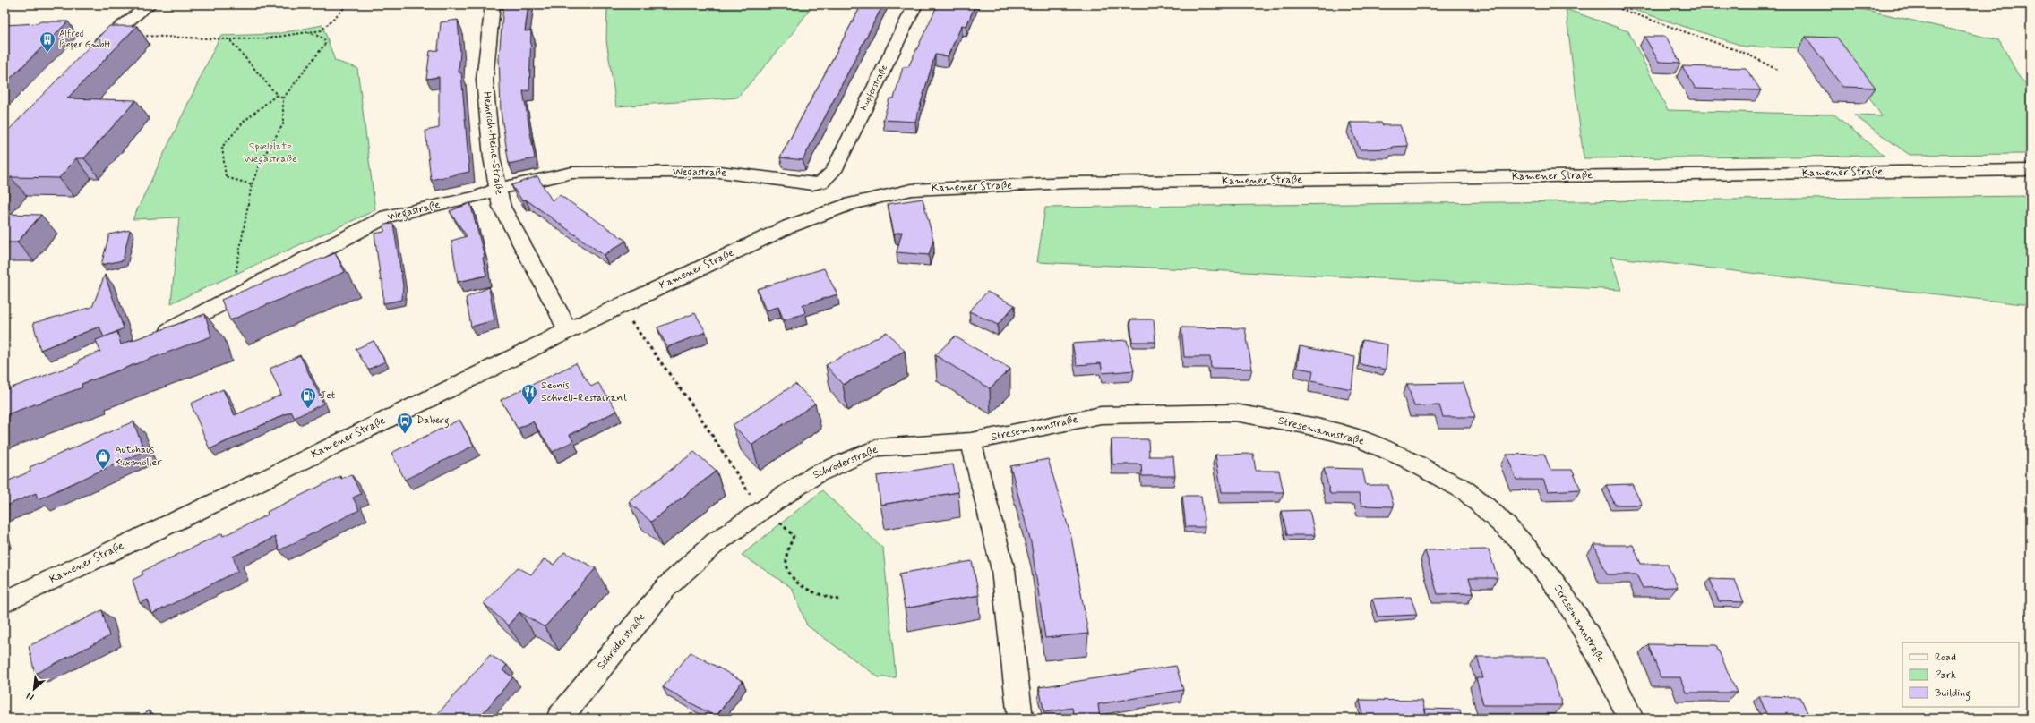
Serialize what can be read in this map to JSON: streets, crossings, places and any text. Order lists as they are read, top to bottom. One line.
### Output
{"streets":{"street":["Kupferstraße","Heinrich-Heine-Straße","Wegastraße","Kamener Straße","Stresemannstraße","Schröderstraße"]},"crossings":[["Kupferstraße","Wegastraße"],["Heinrich-Heine-Straße","Wegastraße"],["Heinrich-Heine-Straße","Kamener Straße"],["Stresemannstraße","Schröderstraße"]],"parks":["Spielplatz Wegastraße"],"places":{"building":["Alfred Pieper GmbH"],"restaurant":["Seonis Schnell-Restaurant"],"fuel station":["Jet"],"bus stop":["Daberg"],"shop":["Autohaus Kixmöller"]},"legend":["Road","Park","Building"],"north":"bottom left"}
